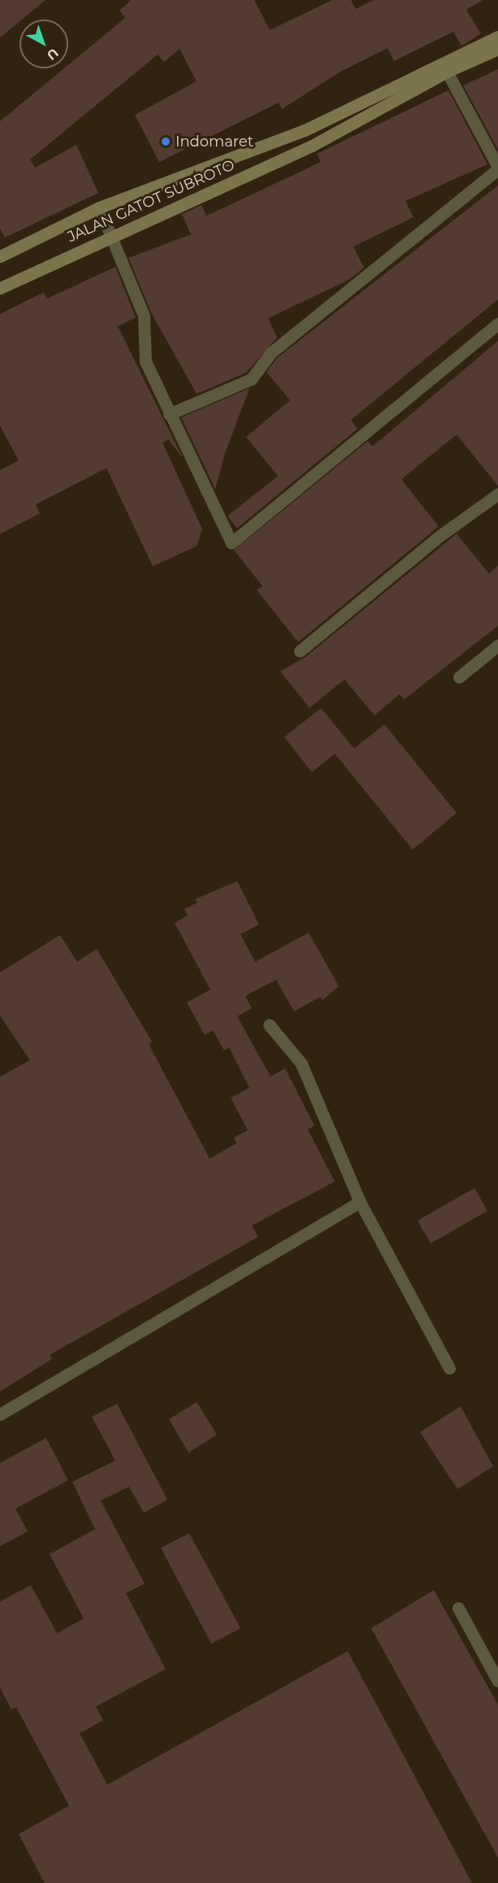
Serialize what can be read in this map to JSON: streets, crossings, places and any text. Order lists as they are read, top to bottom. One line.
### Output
{"streets":{"main road":["JALAN GATOT SUBROTO"]},"places":["Indomaret"],"north":"bottom right"}
